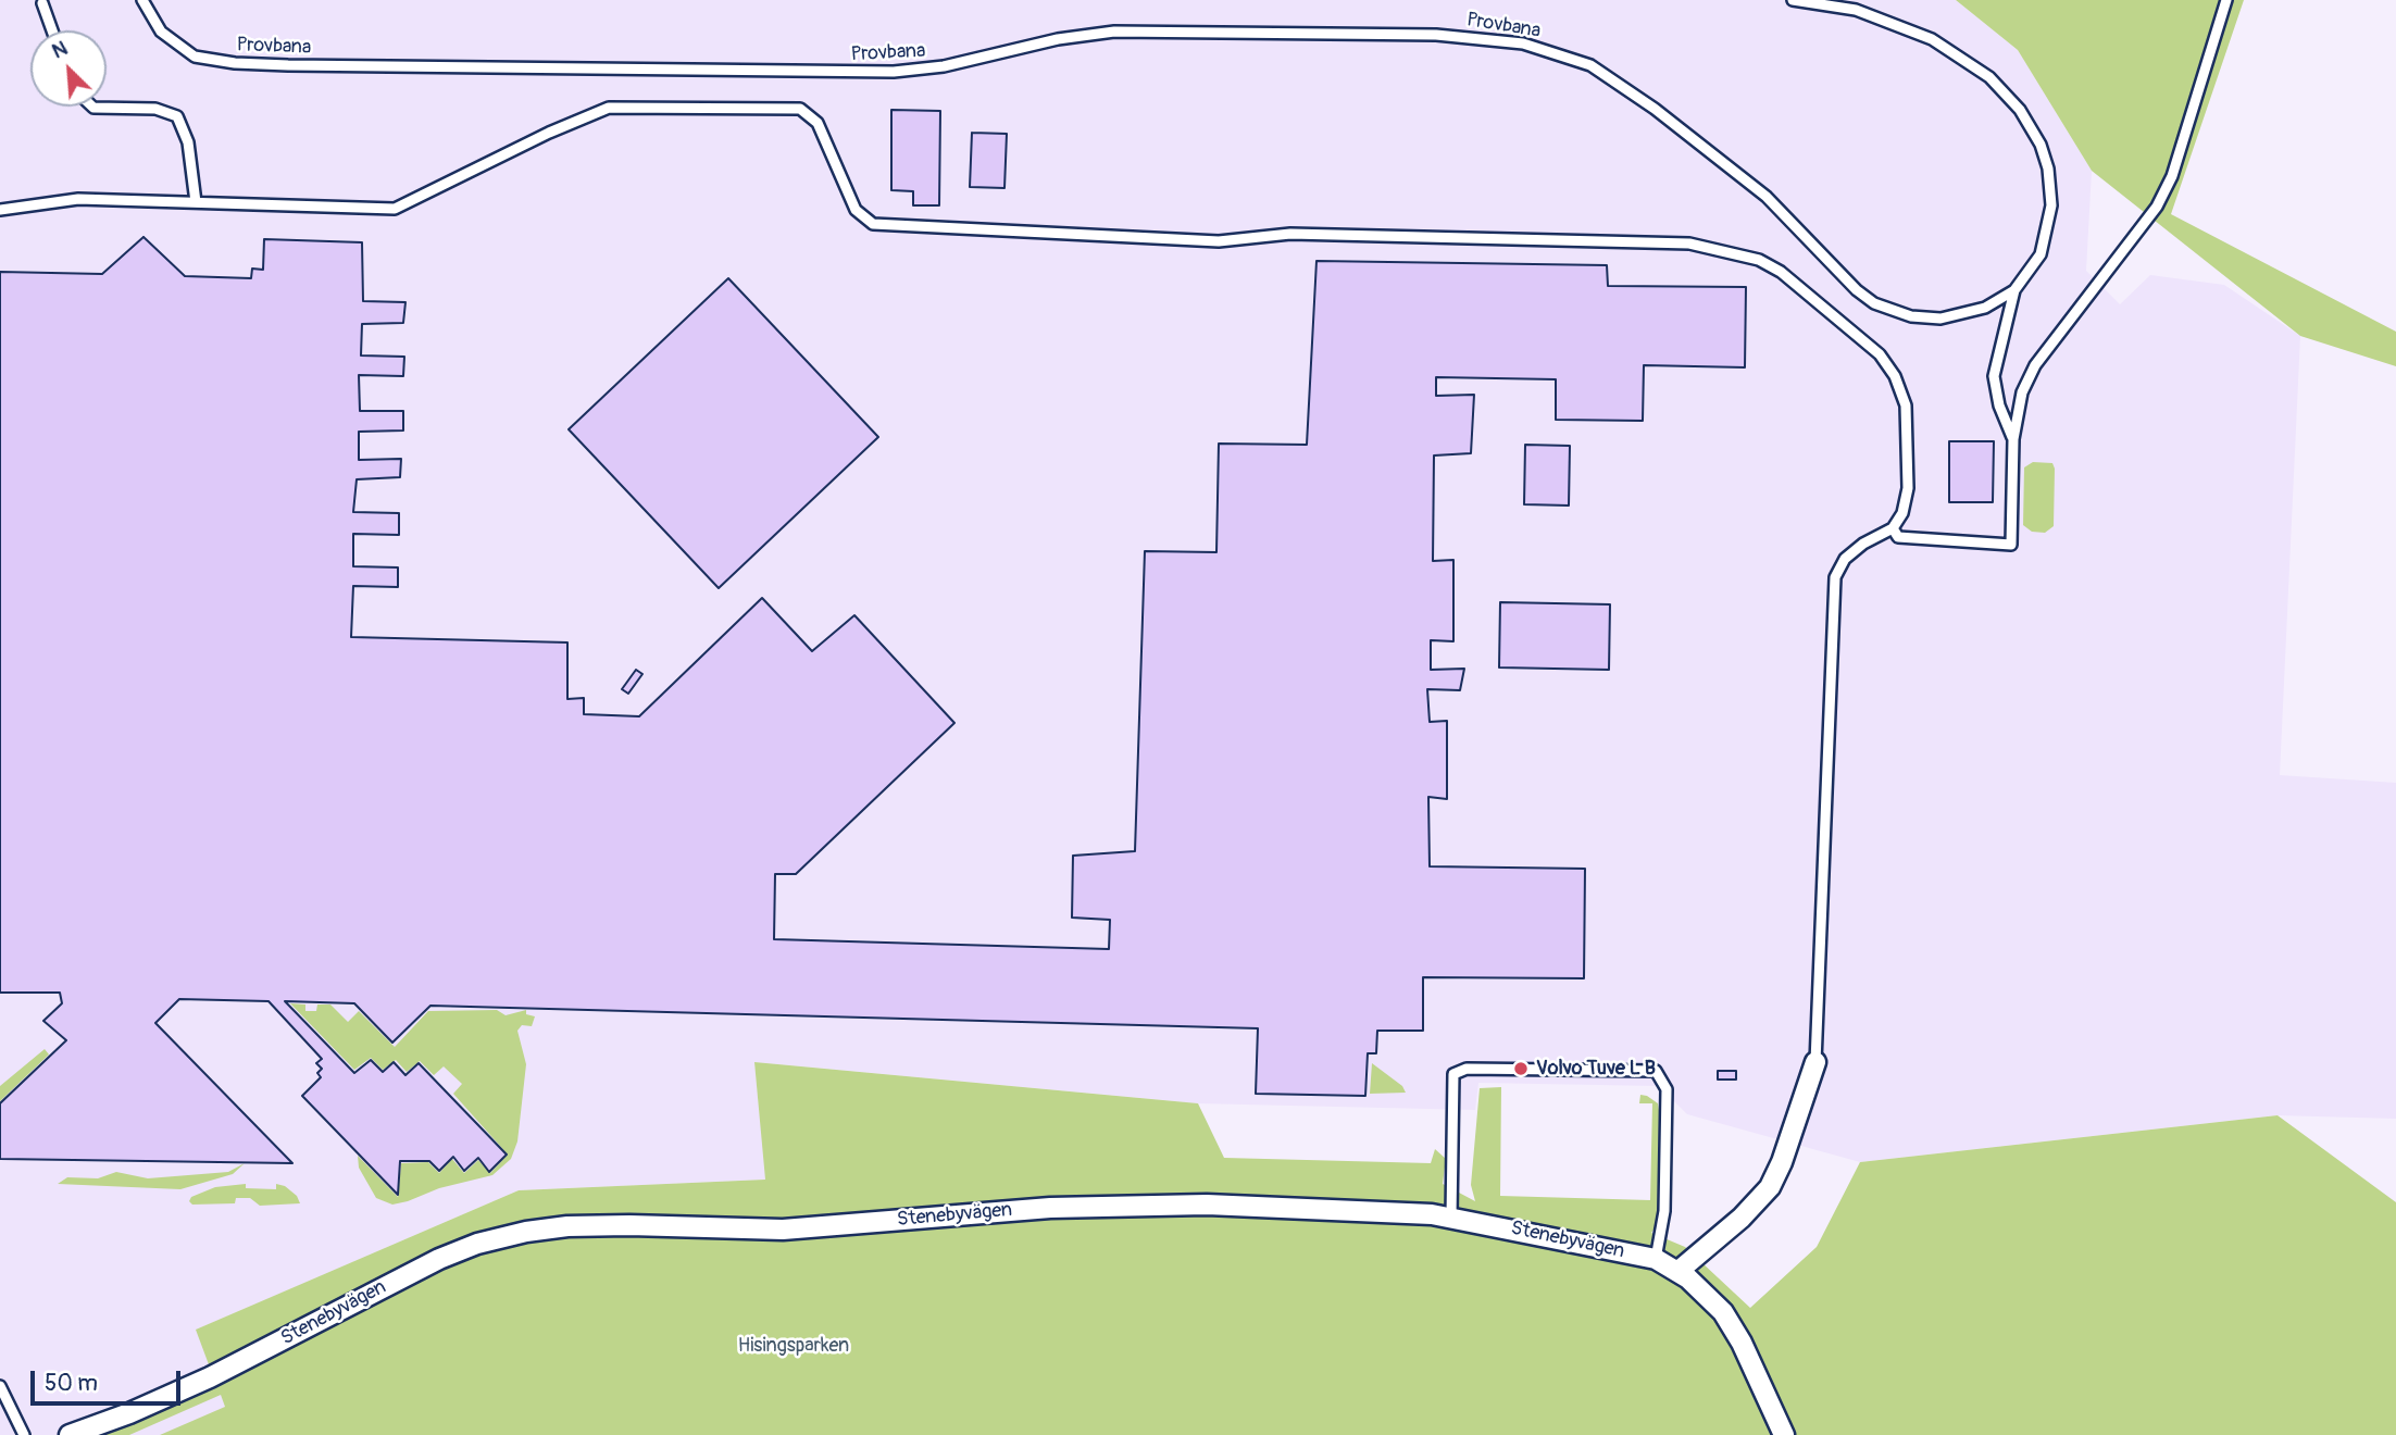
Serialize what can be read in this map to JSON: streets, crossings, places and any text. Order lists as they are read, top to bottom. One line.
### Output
{"streets":{"street":["Stenebyvägen"],"lane":["Provbana"]},"parks":["Hisingsparken"],"places":["Volvo Tuve L B"],"scale_bar":"50 m","north":"top left"}
